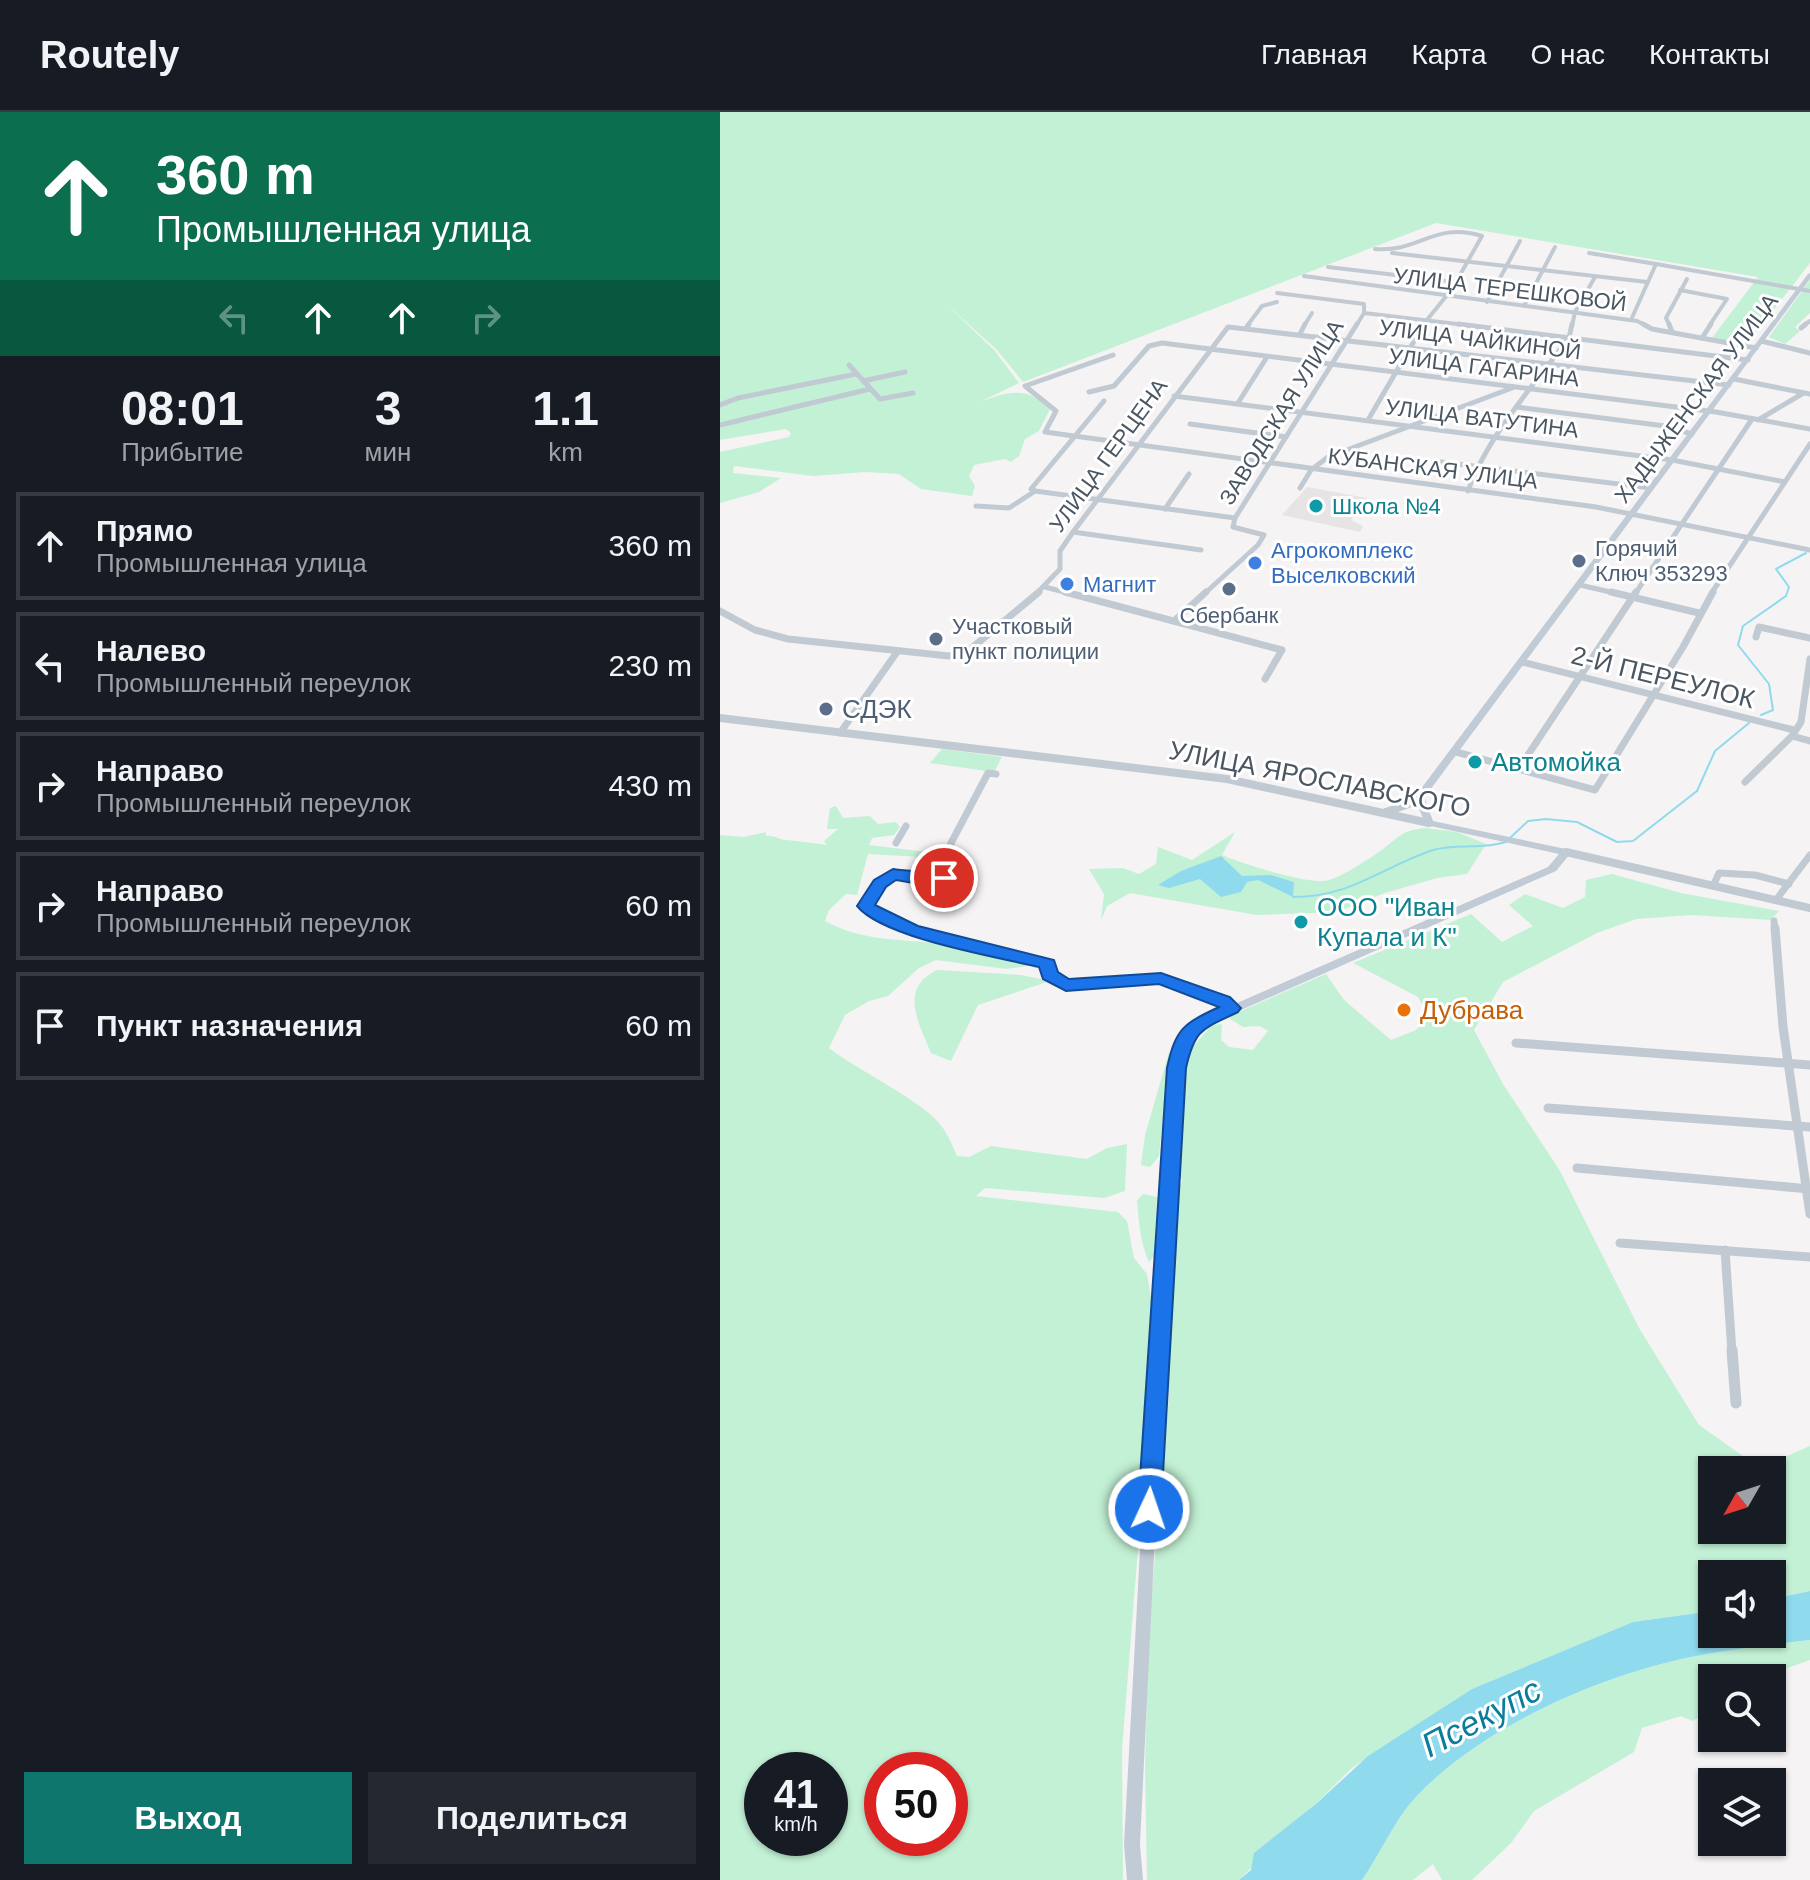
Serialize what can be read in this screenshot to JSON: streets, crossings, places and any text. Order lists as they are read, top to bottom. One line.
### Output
{"streets":{"main road":["ХАДЫЖЕНСКАЯ УЛИЦА","УЛИЦА ЯРОСЛАВСКОГО"],"street":["УЛИЦА ТЕРЕШКОВОЙ","УЛИЦА ЧАЙКИНОЙ","УЛИЦА ГАГАРИНА","ЗАВОДСКАЯ УЛИЦА","УЛИЦА ВАТУТИНА","УЛИЦА ГЕРЦЕНА","КУБАНСКАЯ УЛИЦА","2-Й ПЕРЕУЛОК"]},"crossings":[["УЛИЦА ТЕРЕШКОВОЙ","ХАДЫЖЕНСКАЯ УЛИЦА"],["УЛИЦА ЧАЙКИНОЙ","ХАДЫЖЕНСКАЯ УЛИЦА"],["УЛИЦА ЧАЙКИНОЙ","ЗАВОДСКАЯ УЛИЦА"],["УЛИЦА ЧАЙКИНОЙ","УЛИЦА ГЕРЦЕНА"],["УЛИЦА ГАГАРИНА","ХАДЫЖЕНСКАЯ УЛИЦА"],["УЛИЦА ГАГАРИНА","ЗАВОДСКАЯ УЛИЦА"],["УЛИЦА ГАГАРИНА","УЛИЦА ГЕРЦЕНА"],["ХАДЫЖЕНСКАЯ УЛИЦА","УЛИЦА ВАТУТИНА"],["ХАДЫЖЕНСКАЯ УЛИЦА","КУБАНСКАЯ УЛИЦА"],["ХАДЫЖЕНСКАЯ УЛИЦА","2-Й ПЕРЕУЛОК"],["ЗАВОДСКАЯ УЛИЦА","УЛИЦА ВАТУТИНА"],["ЗАВОДСКАЯ УЛИЦА","КУБАНСКАЯ УЛИЦА"],["УЛИЦА ВАТУТИНА","УЛИЦА ГЕРЦЕНА"],["УЛИЦА ГЕРЦЕНА","КУБАНСКАЯ УЛИЦА"]],"water":["Псекупс"],"places":["Школа №4","Горячий Ключ 353293","Агрокомплекс Выселковский","Магнит","Сбербанк","Участковый пункт полиции","СДЭК","Автомойка","ООО \"Иван Купала и К\"","Дубрава"],"north":"bottom left","page":{"header":"Routely","nav":["Главная","Карта","О нас","Контакты"],"turn":["360 m","Промышленная улица"],"eta":["08:01","Прибытие","3","мин","1.1","km"],"list":[{"name":"Прямо","note":"Промышленная улица","value":"360 m"},{"name":"Налево","note":"Промышленный переулок","value":"230 m"},{"name":"Направо","note":"Промышленный переулок","value":"430 m"},{"name":"Направо","note":"Промышленный переулок","value":"60 m"},{"name":"Пункт назначения","value":"60 m"}],"speed":"41 km/h","limit":"50","buttons":["Выход","Поделиться"]}}
